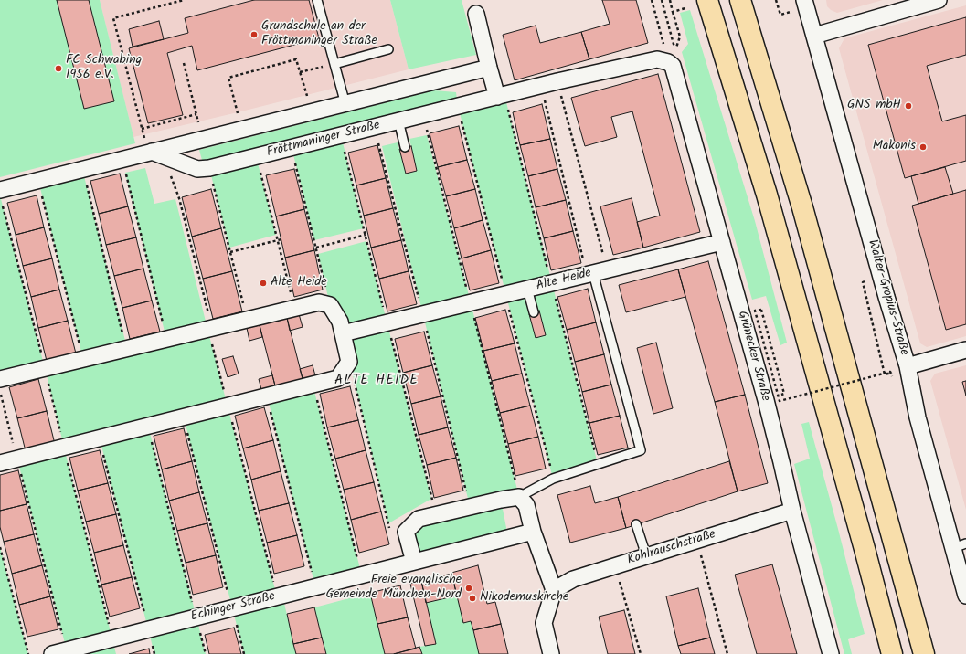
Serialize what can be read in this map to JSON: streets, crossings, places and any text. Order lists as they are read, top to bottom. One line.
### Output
{"streets":{"street":["Fröttmaninger Straße","Alte Heide","Walter-Gropius-Straße","Grünecker Straße","Kohlrauschstraße","Echinger Straße"]},"crossings":[["Fröttmaninger Straße","Grünecker Straße"],["Alte Heide","Grünecker Straße"],["Grünecker Straße","Kohlrauschstraße"]],"districts":["ALTE HEIDE"],"places":["Grundschule an der Fröttmaninger Straße","FC Schwabing 1956 e.V.","GNS mbH","Makonis","Alte Heide","Freie evanglische Gemeinde München-Nord","Nikodemuskirche"]}
